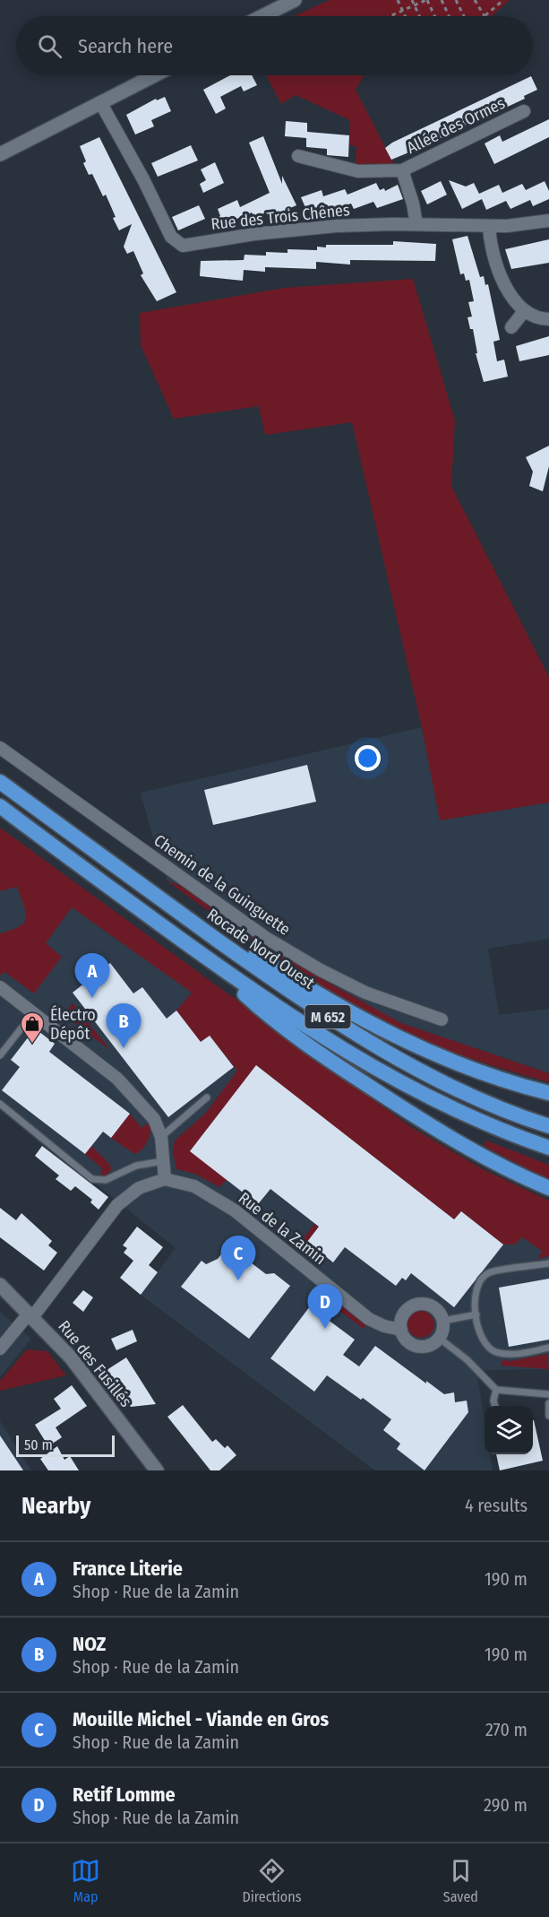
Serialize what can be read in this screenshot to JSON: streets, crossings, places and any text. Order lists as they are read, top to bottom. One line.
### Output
{"streets":{"highway":["Rocade Nord Ouest","M 652"],"street":["Allée des Ormes","Rue des Trois Chênes","Chemin de la Guinguette","Rue de la Zamin","Rue des Fusillés"]},"crossings":[["Allée des Ormes","Rue des Trois Chênes"]],"places":{"shop":["Électro Dépôt"]},"scale_bar":"50 m","page":{"search":"Search here","pins":["A","B","C","D"],"scale":"50 m","heading":["Nearby","4 results"],"list":[{"mark":"A","name":"France Literie","note":"Shop · Rue de la Zamin","value":"190 m"},{"mark":"B","name":"NOZ","note":"Shop · Rue de la Zamin","value":"190 m"},{"mark":"C","name":"Mouille Michel - Viande en Gros","note":"Shop · Rue de la Zamin","value":"270 m"},{"mark":"D","name":"Retif Lomme","note":"Shop · Rue de la Zamin","value":"290 m"}],"nav":["Map","Directions","Saved"]}}
